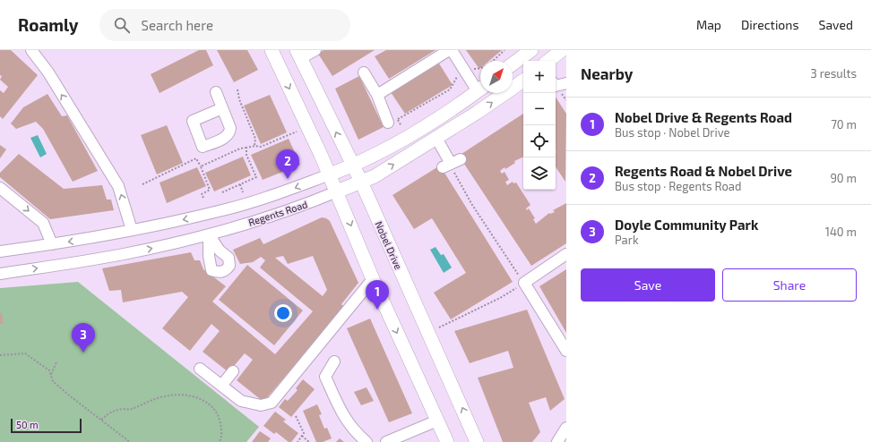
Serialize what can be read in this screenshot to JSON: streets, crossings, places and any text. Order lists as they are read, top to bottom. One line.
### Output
{"streets":{"main road":["Regents Road","Nobel Drive"]},"crossings":[["Regents Road","Nobel Drive"]],"scale_bar":"50 m","north":"top right","page":{"header":"Roamly","search":"Search here","nav":["Map","Directions","Saved"],"heading":["Nearby","3 results"],"map_buttons":["+","−"],"list":[{"mark":"1","name":"Nobel Drive & Regents Road","note":"Bus stop · Nobel Drive","value":"70 m"},{"mark":"2","name":"Regents Road & Nobel Drive","note":"Bus stop · Regents Road","value":"90 m"},{"mark":"3","name":"Doyle Community Park","note":"Park","value":"140 m"}],"pins":["2","1","3"],"buttons":["Save","Share"],"scale":"50 m"}}
